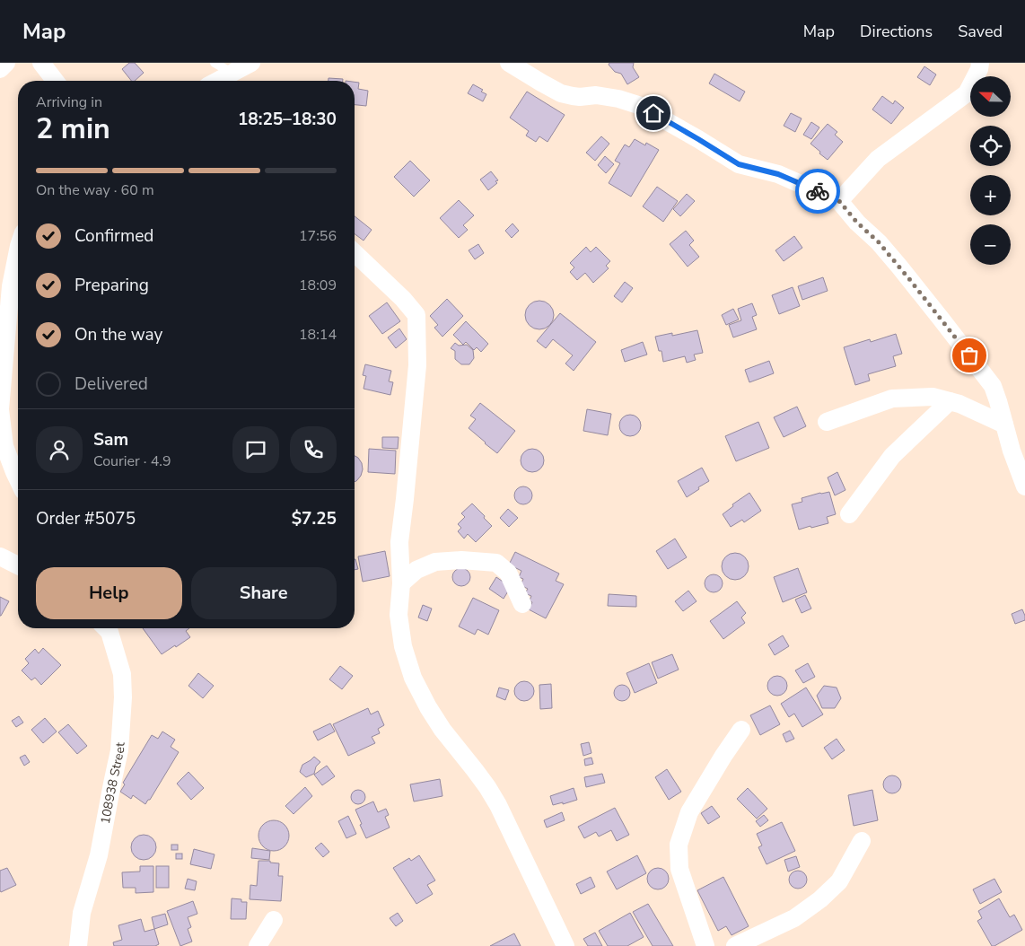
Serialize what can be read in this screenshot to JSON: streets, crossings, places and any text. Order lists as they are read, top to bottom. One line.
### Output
{"streets":{"street":["108938 Street"]},"north":"left","page":{"header":"Map","nav":["Map","Directions","Saved"],"map_buttons":["+","−"],"heading":["2 min","Arriving in","18:25–18:30"],"panel":["Sam","Courier · 4.9","Order #5075","$7.25"],"bar":"On the way · 60 m","list":[["Confirmed","17:56"],["Preparing","18:09"],["On the way","18:14"],"Delivered"],"buttons":["Help","Share"]}}
